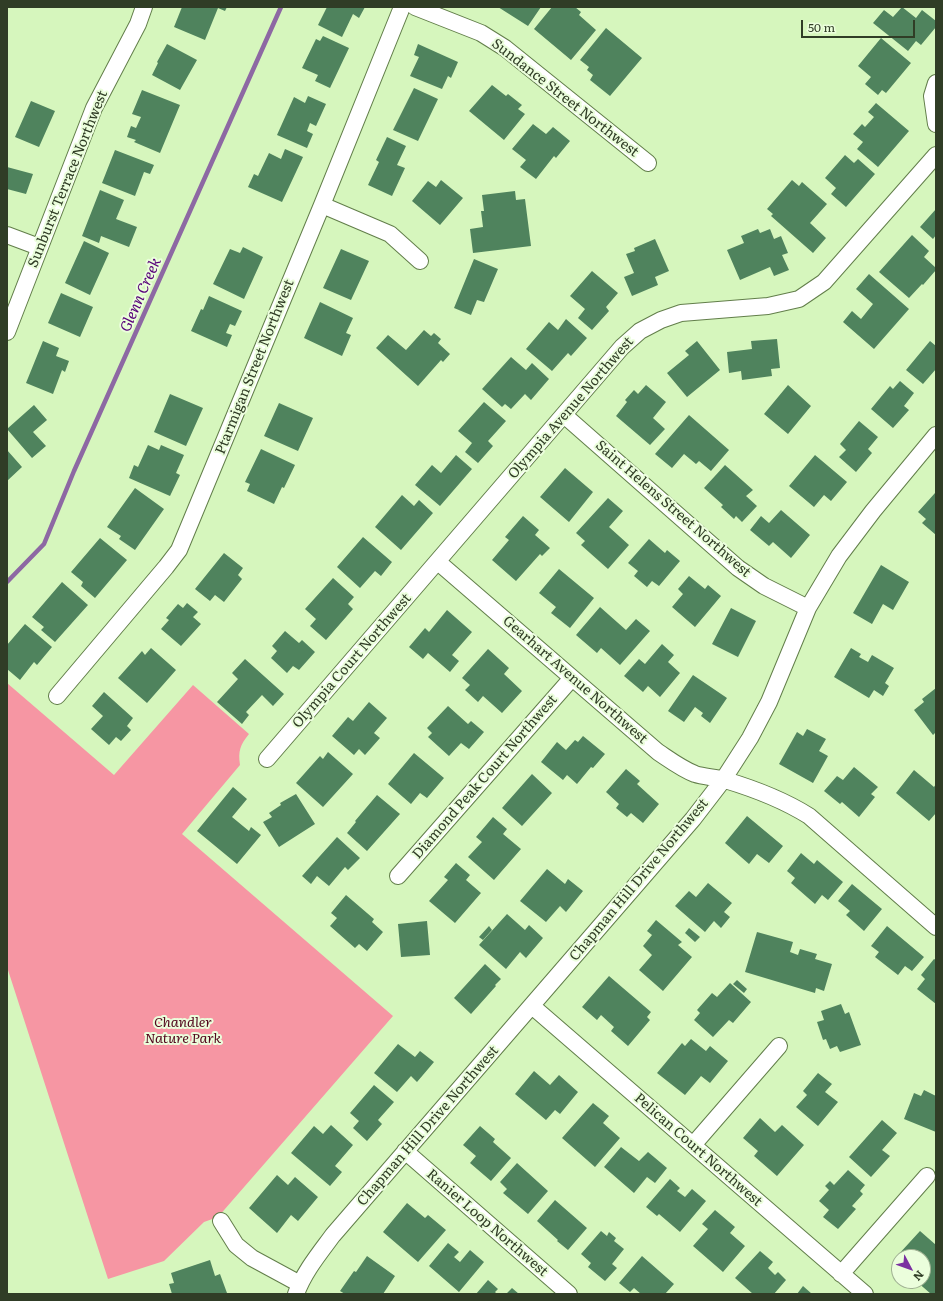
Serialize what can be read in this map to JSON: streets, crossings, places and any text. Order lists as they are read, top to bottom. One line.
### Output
{"streets":{"street":["Sundance Street Northwest","Sunburst Terrace Northwest","Ptarmigan Street Northwest","Olympia Avenue Northwest","Saint Helens Street Northwest","Olympia Court Northwest","Gearhart Avenue Northwest","Diamond Peak Court Northwest","Chapman Hill Drive Northwest","Pelican Court Northwest","Ranier Loop Northwest"]},"crossings":[["Olympia Avenue Northwest","Saint Helens Street Northwest"],["Olympia Avenue Northwest","Olympia Court Northwest"],["Olympia Avenue Northwest","Gearhart Avenue Northwest"],["Saint Helens Street Northwest","Chapman Hill Drive Northwest"],["Olympia Court Northwest","Gearhart Avenue Northwest"],["Gearhart Avenue Northwest","Diamond Peak Court Northwest"],["Gearhart Avenue Northwest","Chapman Hill Drive Northwest"],["Chapman Hill Drive Northwest","Pelican Court Northwest"],["Chapman Hill Drive Northwest","Ranier Loop Northwest"]],"water":["Glenn Creek"],"parks":["Chandler Nature Park"],"scale_bar":"50 m","north":"bottom right"}
